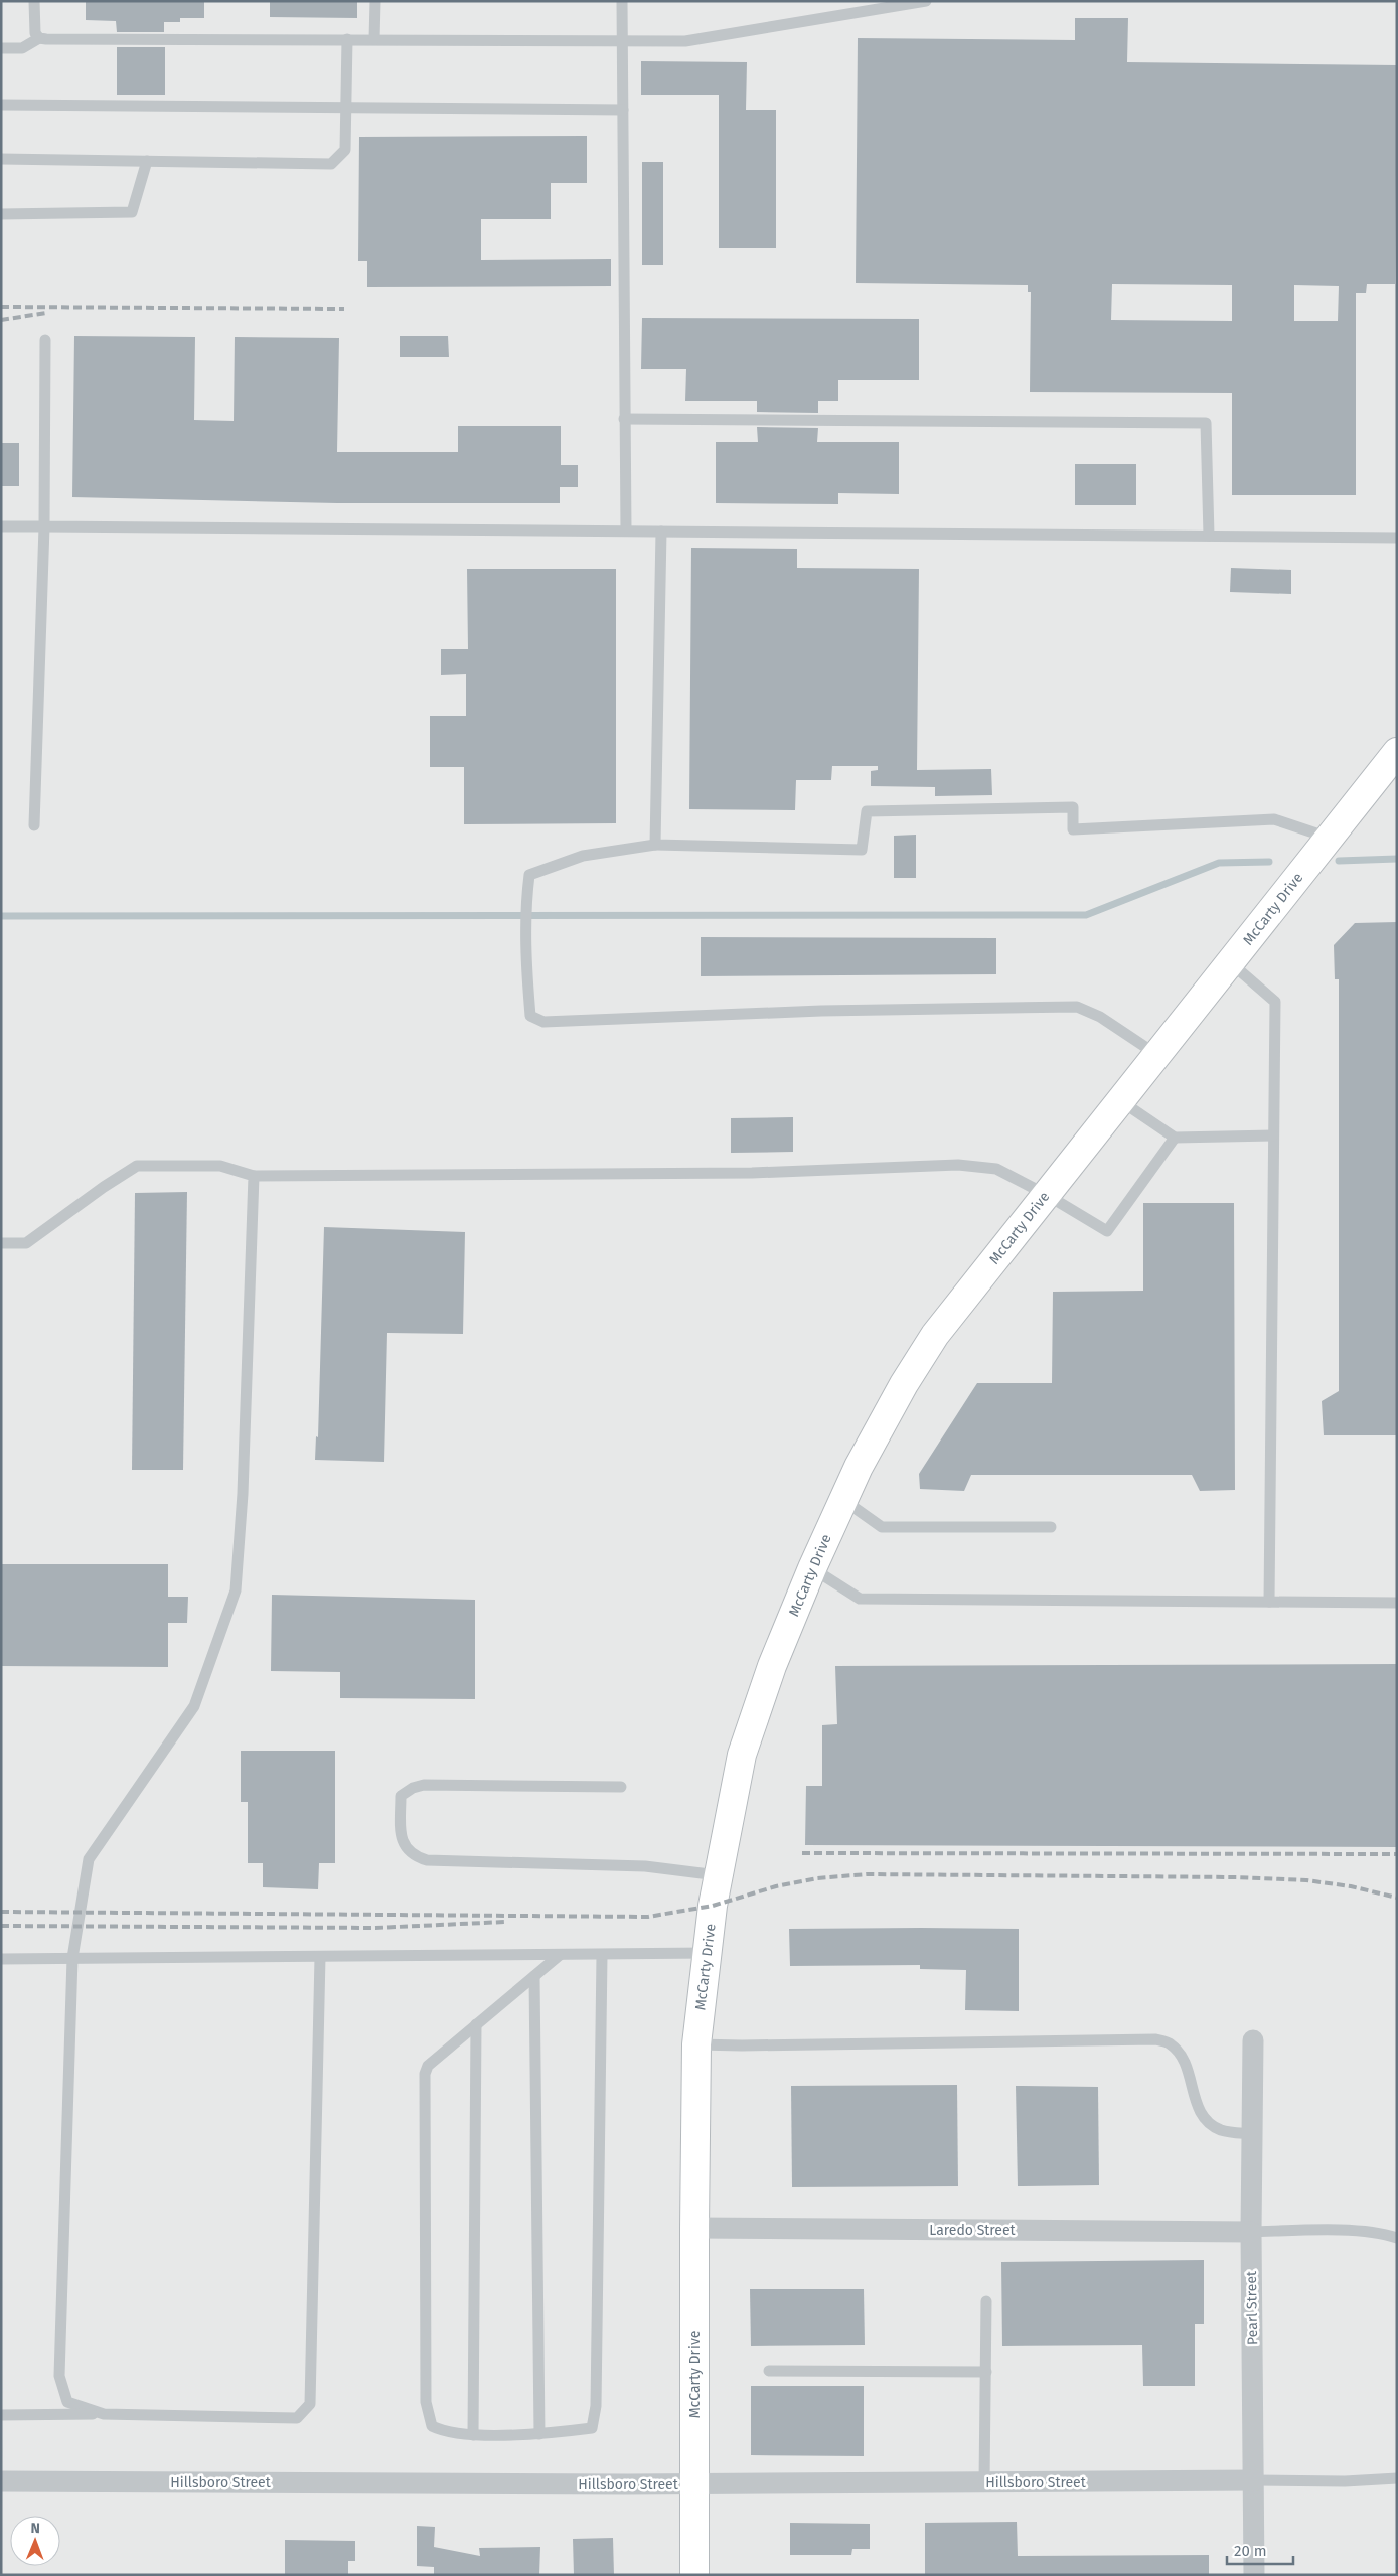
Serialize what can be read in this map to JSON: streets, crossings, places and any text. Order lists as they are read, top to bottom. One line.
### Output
{"streets":{"main road":["McCarty Drive"],"street":["Laredo Street","Pearl Street","Hillsboro Street"]},"crossings":[["McCarty Drive","Laredo Street"],["McCarty Drive","Hillsboro Street"],["Laredo Street","Pearl Street"],["Pearl Street","Hillsboro Street"]],"scale_bar":"20 m","north":"top"}
